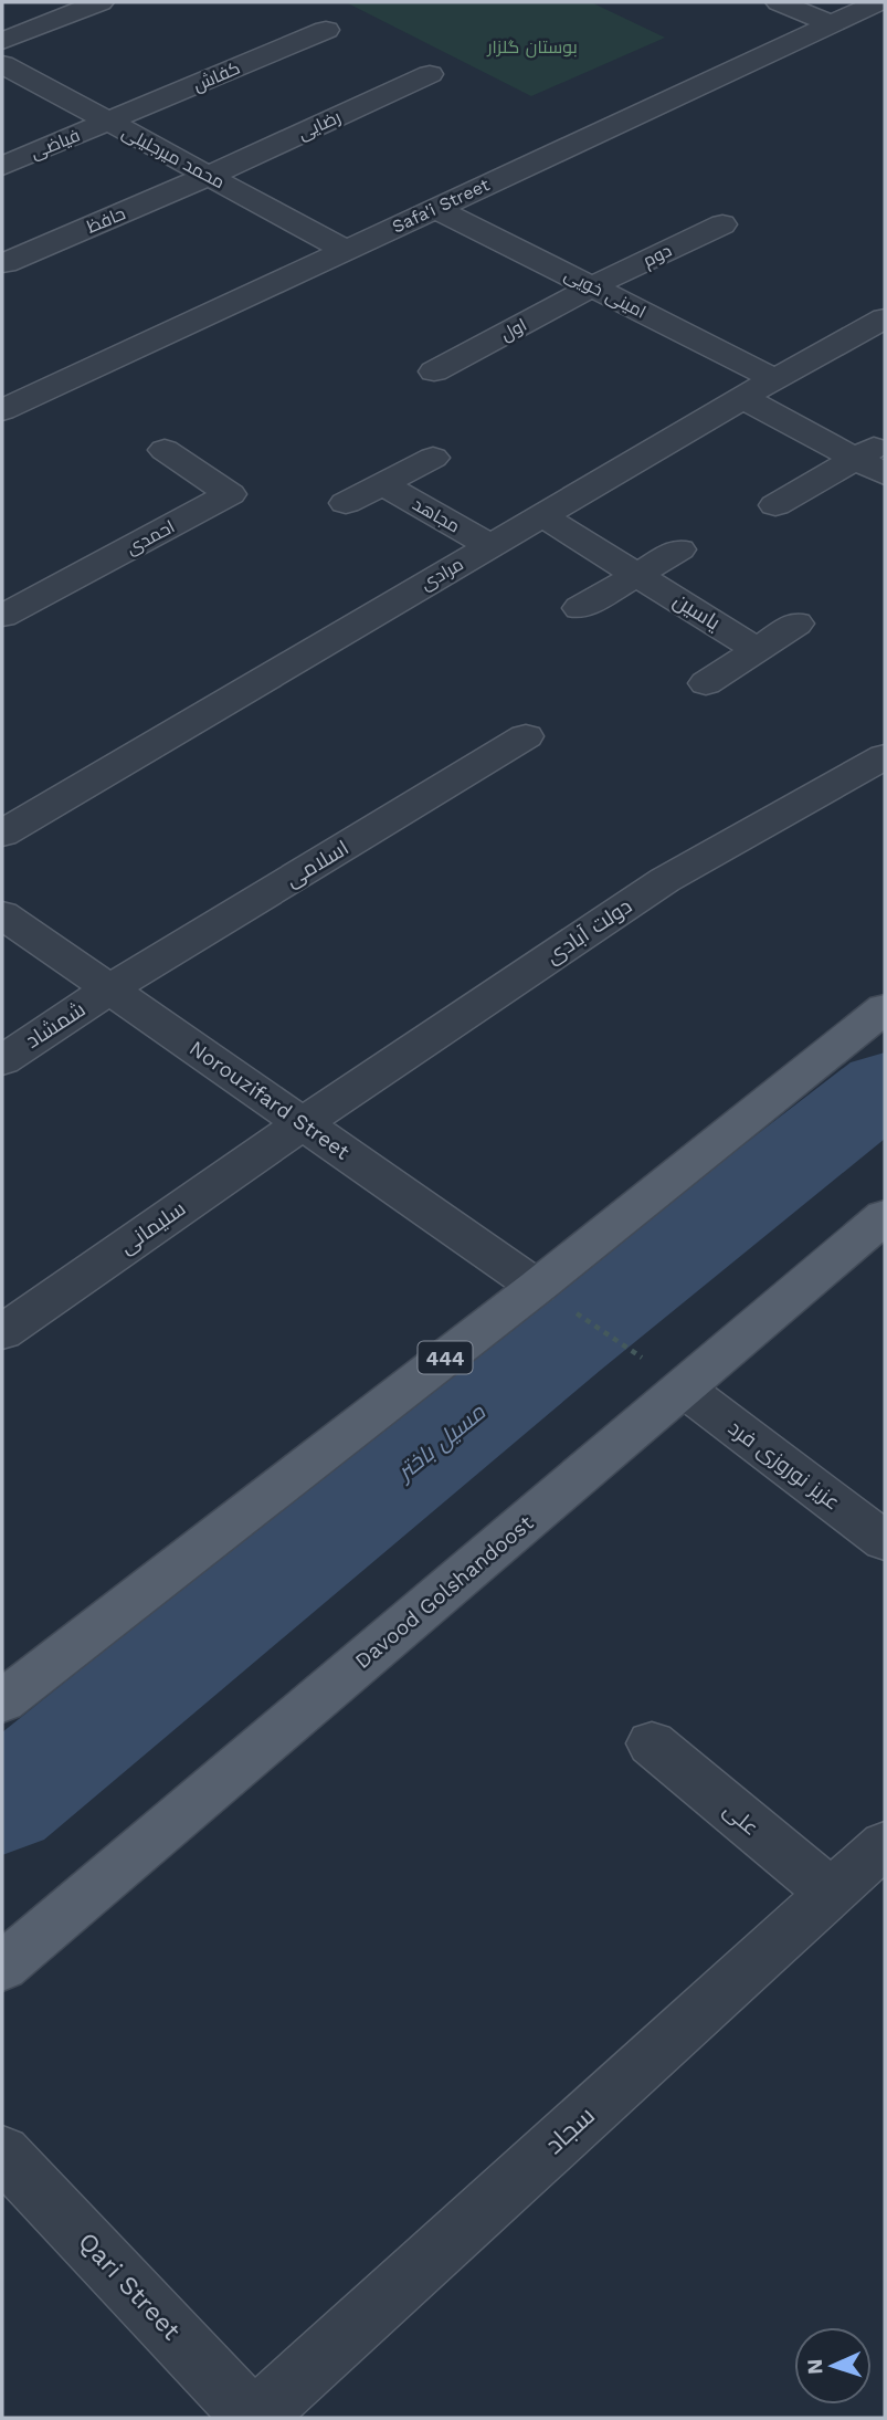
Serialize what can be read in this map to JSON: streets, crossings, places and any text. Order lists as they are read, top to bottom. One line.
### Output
{"streets":{"main road":["444","Davood Golshandoost"],"street":["کفاش","رضایی","فیاضی","محمد میرجلیلی","Safa'i Street","حافظ","دوم","امینی خویی","اول","مجاهد","احمدی","مرادی","یاسین","اسلامی","دولت آبادی","شمشاد","Norouzifard Street","سلیمانی","عزیز نوروزی فرد","علی","سجاد","Qari Street"]},"crossings":[["کفاش","فیاضی"],["کفاش","محمد میرجلیلی"],["رضایی","محمد میرجلیلی"],["رضایی","حافظ"],["فیاضی","محمد میرجلیلی"],["محمد میرجلیلی","Safa'i Street"],["محمد میرجلیلی","حافظ"],["Safa'i Street","امینی خویی"],["دوم","امینی خویی"],["دوم","اول"],["امینی خویی","اول"],["امینی خویی","مرادی"],["مجاهد","مرادی"],["مرادی","یاسین"],["اسلامی","شمشاد"],["اسلامی","Norouzifard Street"],["دولت آبادی","Norouzifard Street"],["دولت آبادی","سلیمانی"],["شمشاد","Norouzifard Street"],["Norouzifard Street","سلیمانی"],["Norouzifard Street","444"],["عزیز نوروزی فرد","Davood Golshandoost"],["علی","سجاد"],["سجاد","Qari Street"]],"water":["مسیل باختر"],"parks":["بوستان گلزار"],"north":"left"}
